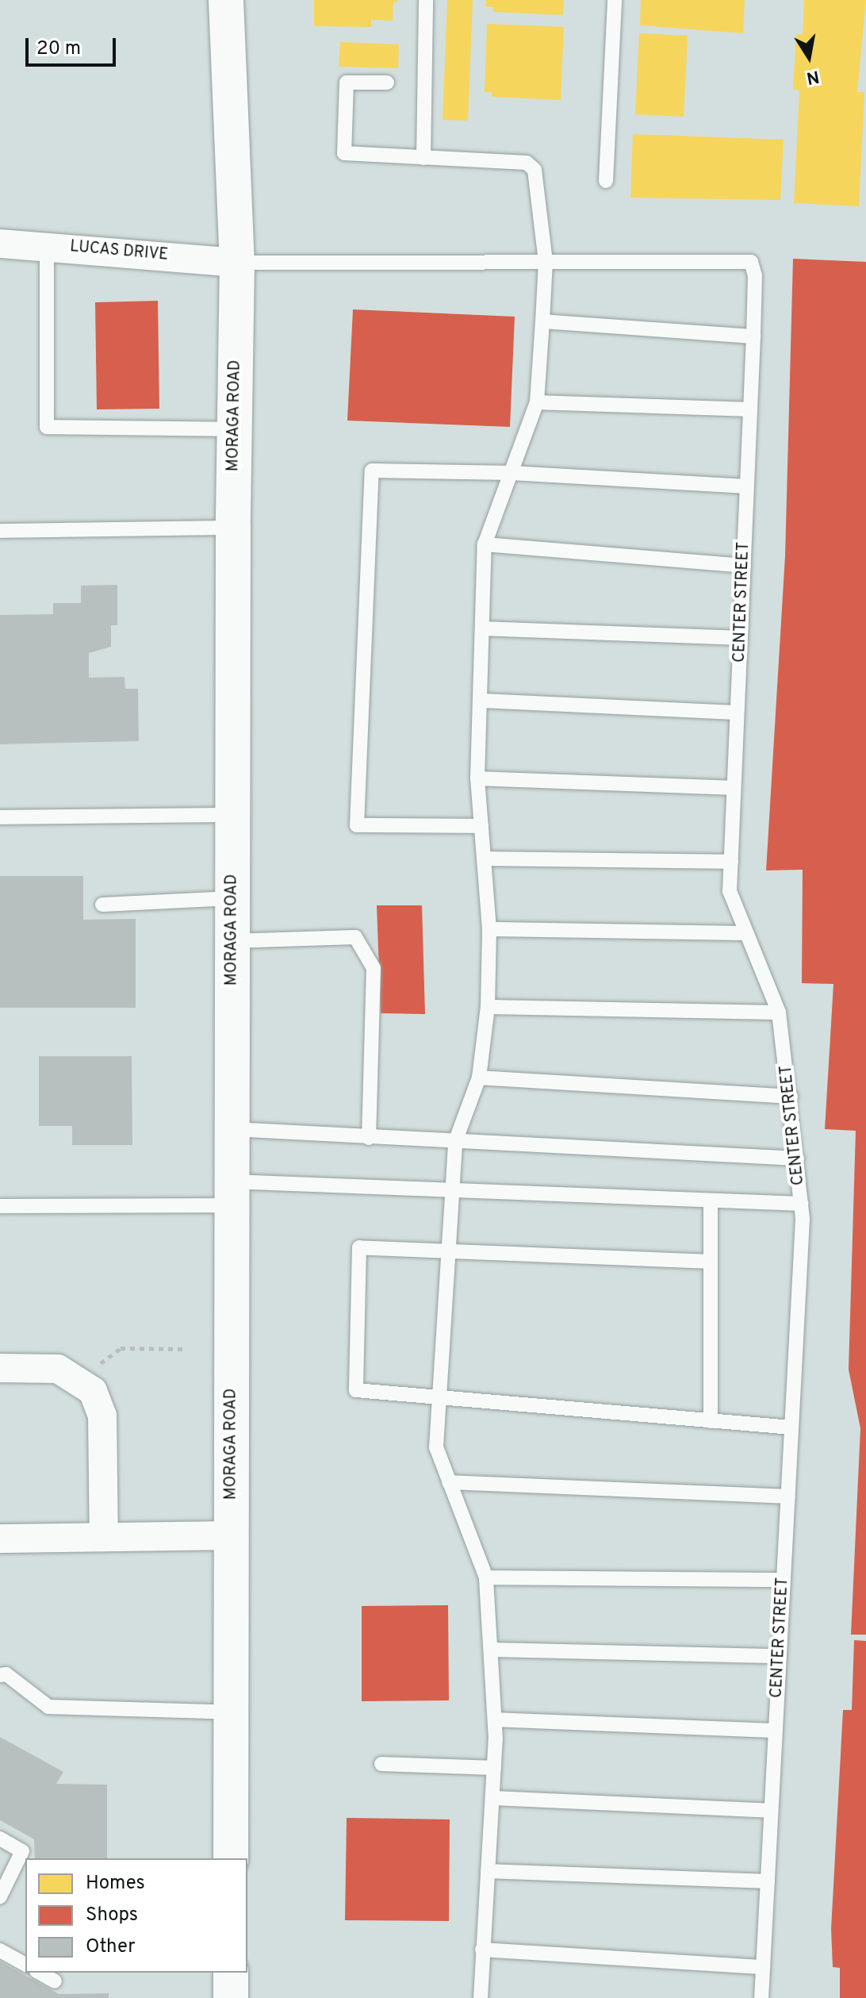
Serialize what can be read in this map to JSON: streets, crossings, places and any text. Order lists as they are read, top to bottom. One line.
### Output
{"streets":{"main road":["MORAGA ROAD"],"street":["LUCAS DRIVE"],"lane":["CENTER STREET"]},"crossings":[["LUCAS DRIVE","MORAGA ROAD"]],"legend":["Homes","Shops","Other"],"scale_bar":"20 m","north":"bottom"}
